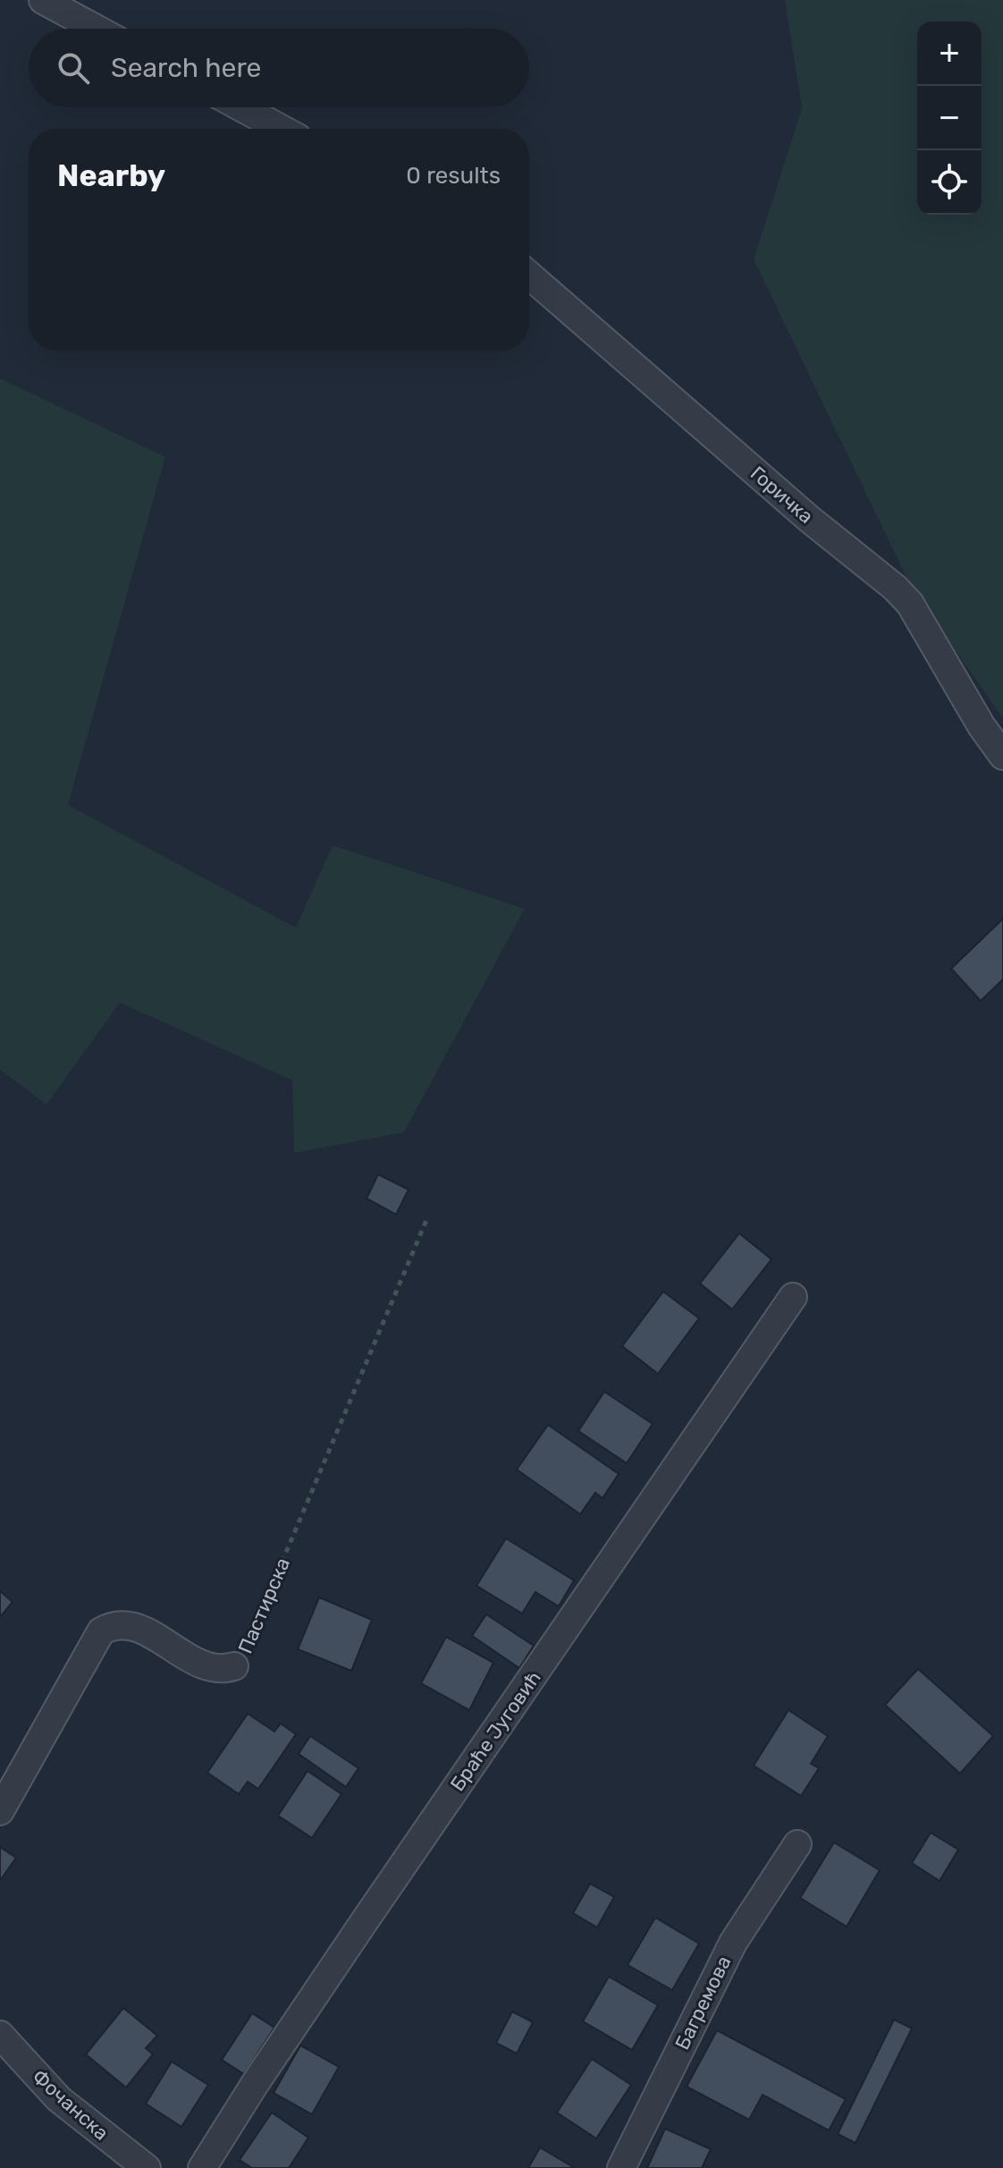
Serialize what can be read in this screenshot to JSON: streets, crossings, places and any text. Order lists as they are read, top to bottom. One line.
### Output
{"streets":{"street":["Горичка","Пастирска","Браће Југовић","Багремова","Фочанска"]},"page":{"map_buttons":["+","−"],"search":"Search here","heading":["Nearby","0 results"]}}
